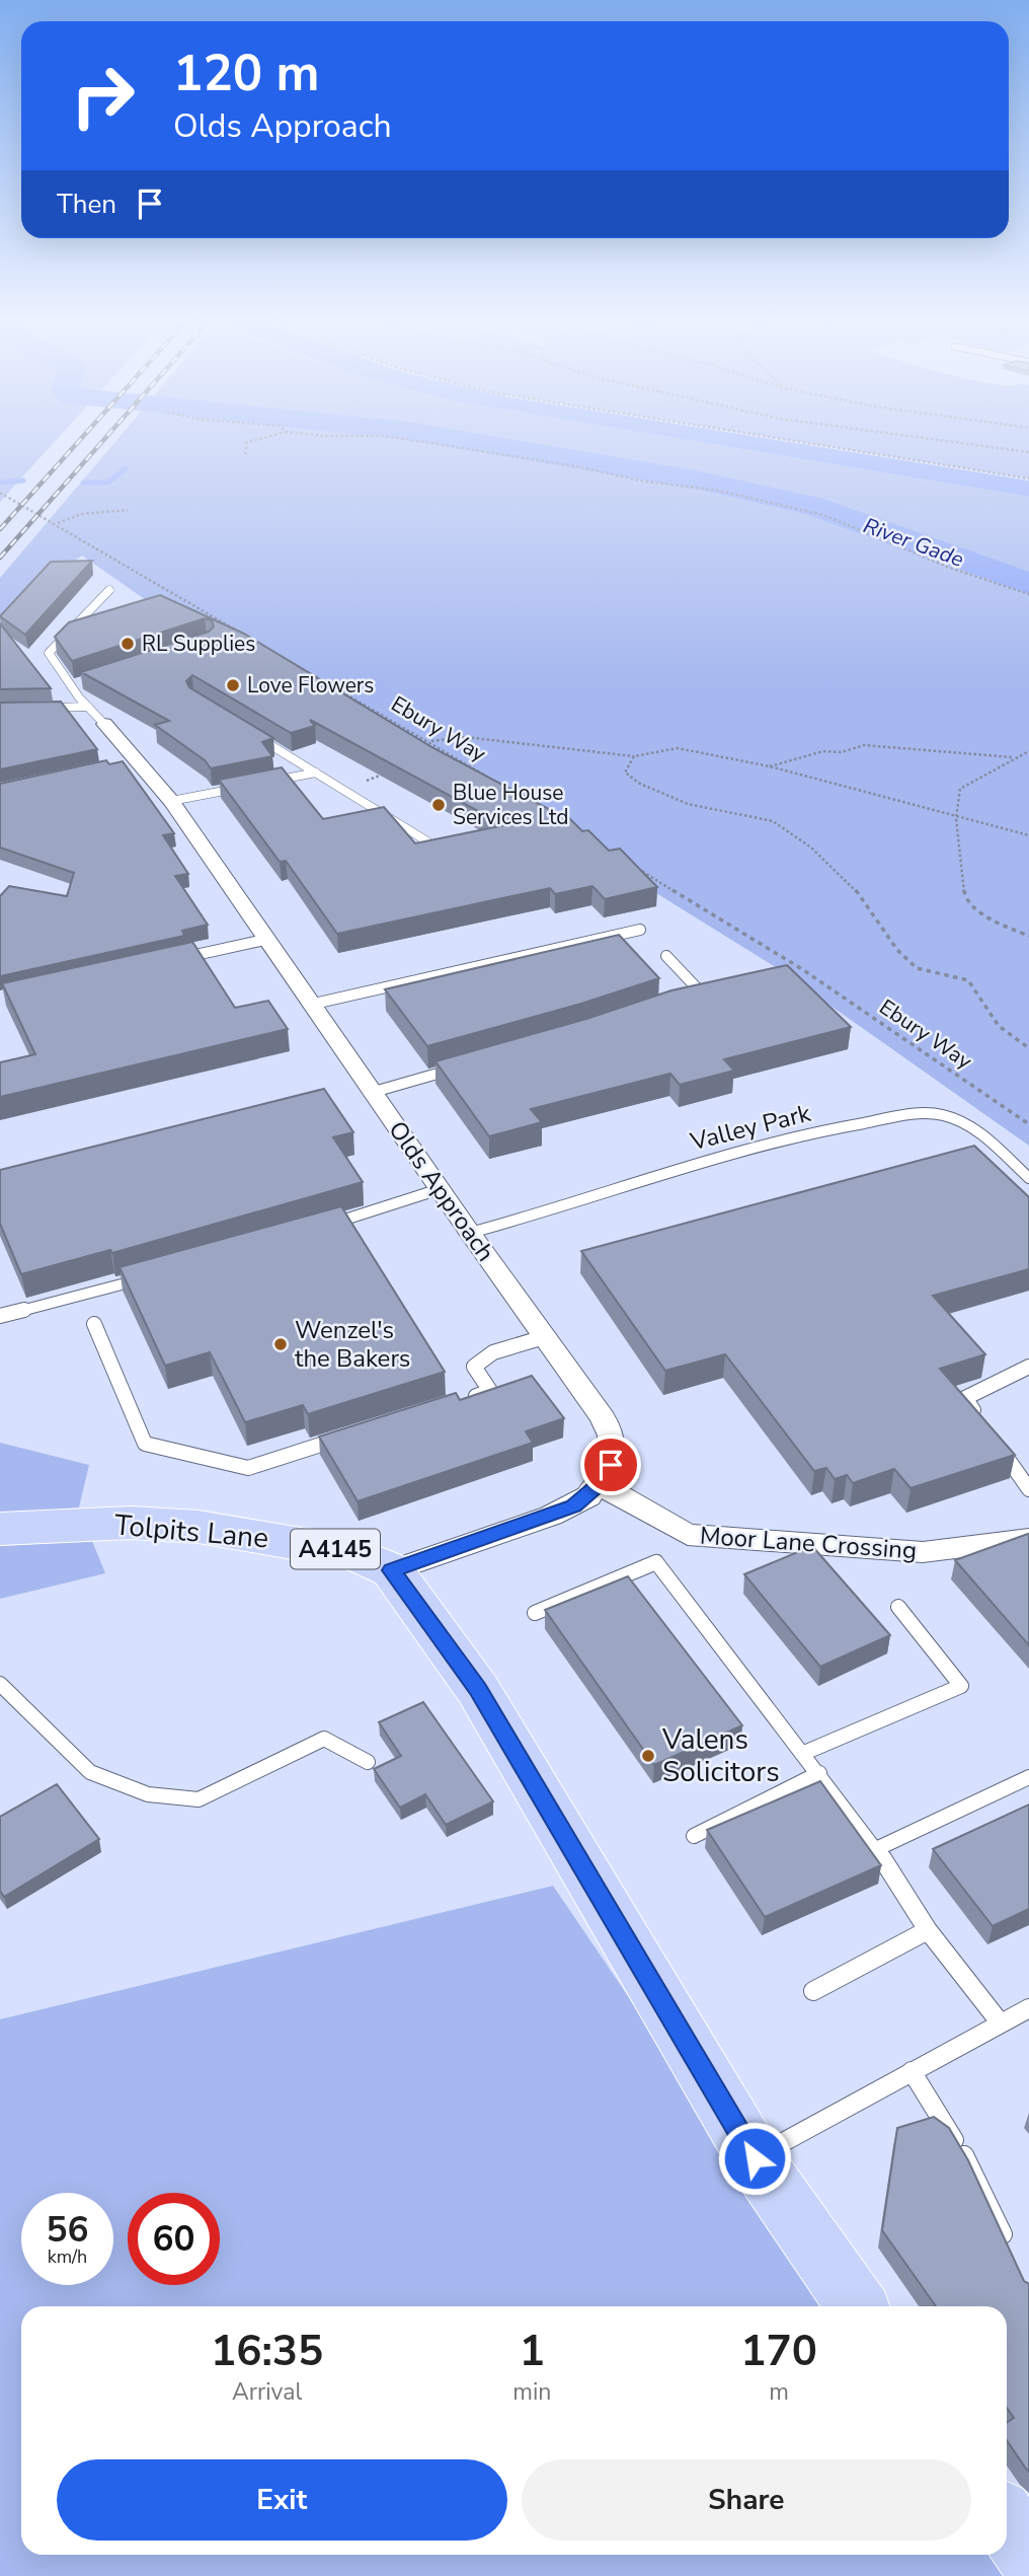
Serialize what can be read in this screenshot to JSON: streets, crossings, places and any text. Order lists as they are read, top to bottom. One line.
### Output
{"streets":{"main road":["Tolpits Lane","A4145"],"street":["Olds Approach","Moor Lane Crossing"],"lane":["Valley Park"],"path":["Ebury Way"]},"crossings":[["Valley Park","Olds Approach"],["Olds Approach","Moor Lane Crossing"]],"water":["River Gade"],"places":["RL Supplies","Love Flowers","Blue House Services Ltd","Wenzel's the Bakers","Valens Solicitors"],"page":{"turn":["120 m","Olds Approach"],"then":"Then","speed":"56 km/h","limit":"60","eta":["16:35","Arrival","1","min","170","m"],"buttons":["Exit","Share"]}}
